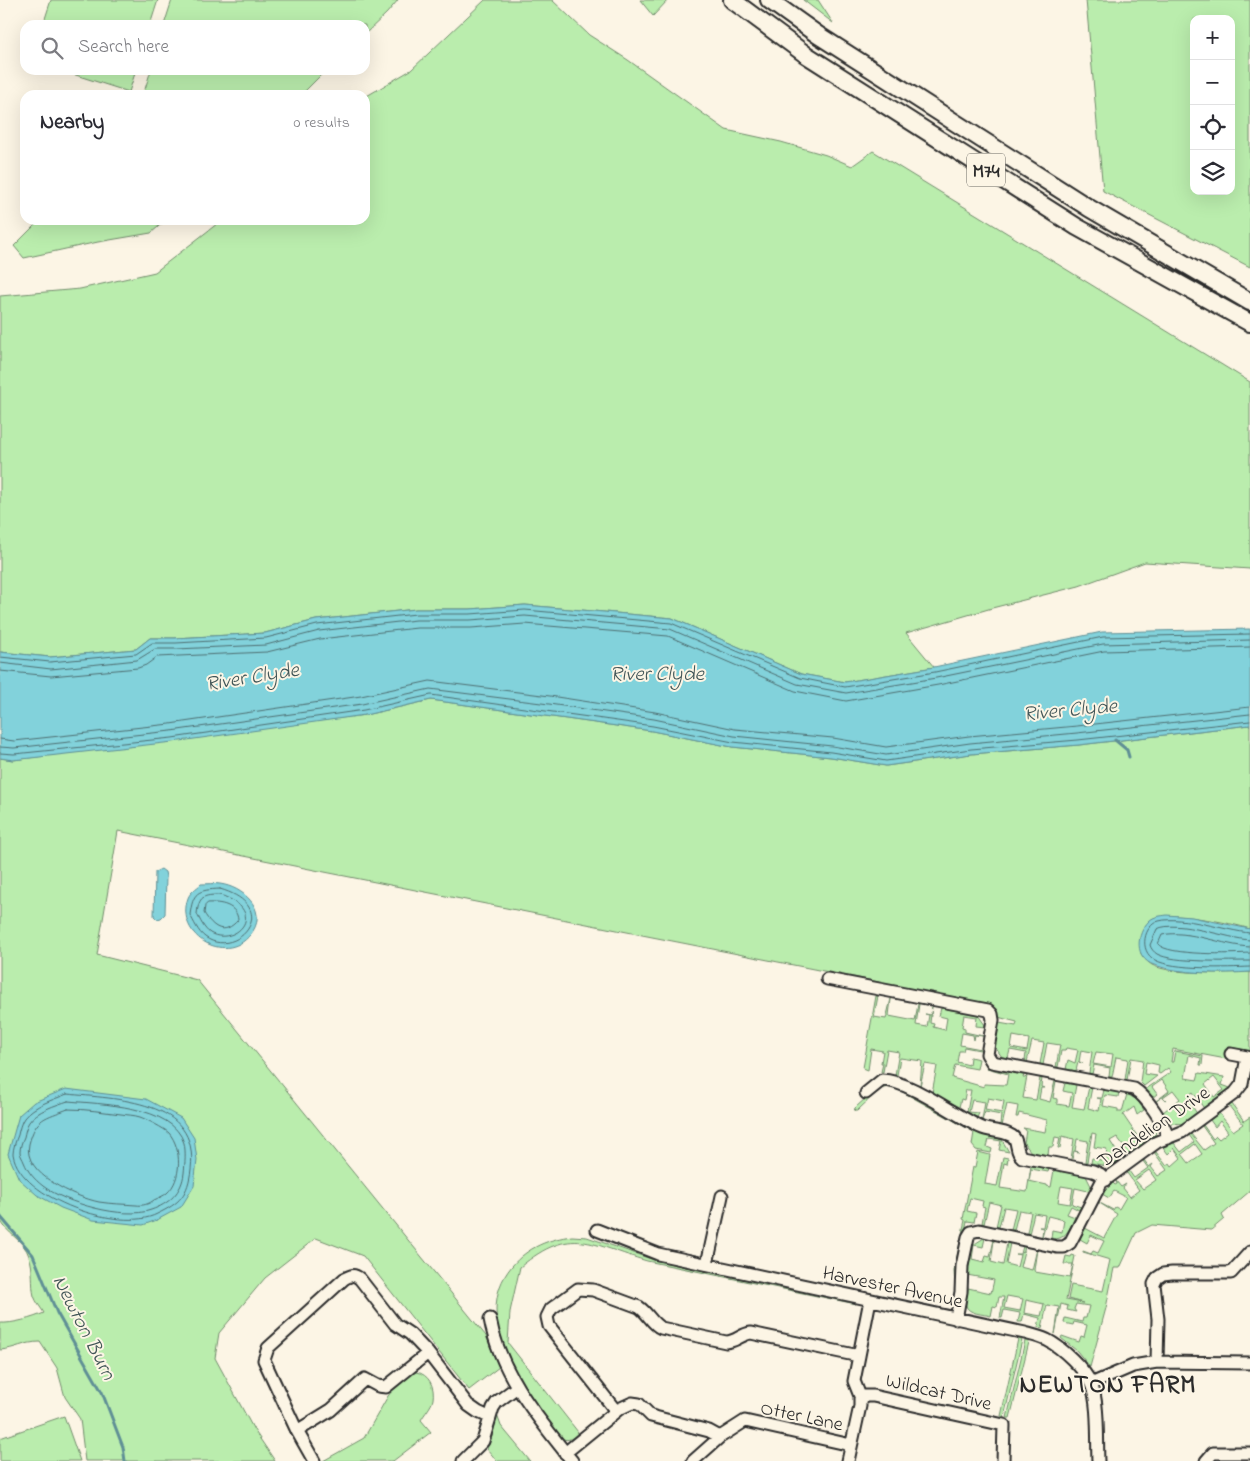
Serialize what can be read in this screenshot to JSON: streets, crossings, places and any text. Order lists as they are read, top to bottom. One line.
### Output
{"streets":{"highway":["M74"],"street":["Dandelion Drive","Harvester Avenue","Wildcat Drive","Otter Lane"]},"crossings":[["Dandelion Drive","Harvester Avenue"]],"districts":["NEWTON FARM"],"water":["River Clyde","Newton Burn"],"page":{"map_buttons":["+","−"],"search":"Search here","heading":["Nearby","0 results"]}}
